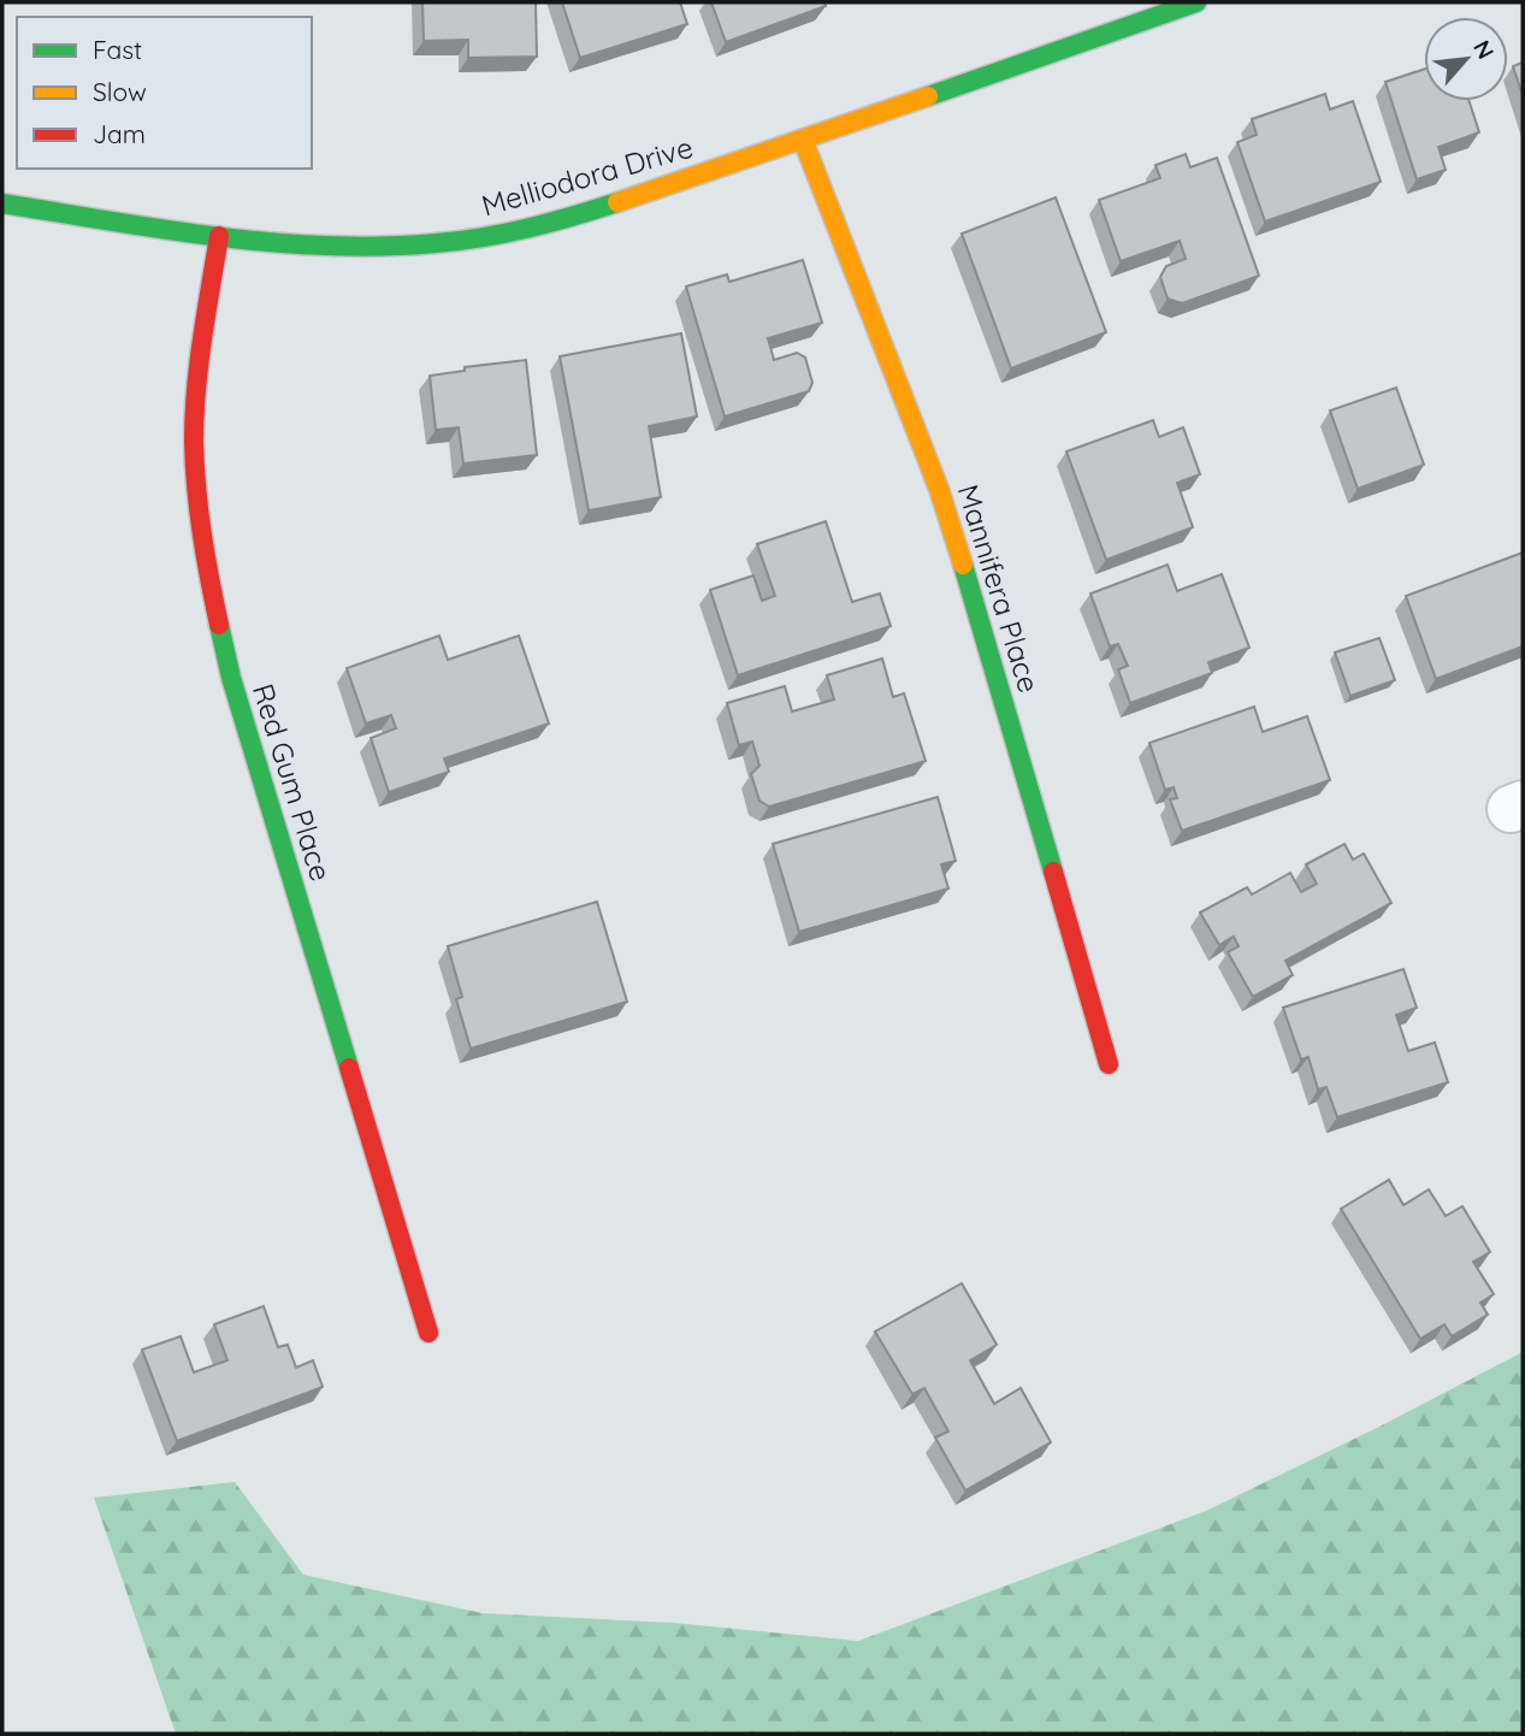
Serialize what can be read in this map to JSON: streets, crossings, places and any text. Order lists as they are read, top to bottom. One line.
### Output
{"streets":{"street":["Melliodora Drive","Mannifera Place","Red Gum Place"]},"crossings":[["Melliodora Drive","Mannifera Place"],["Melliodora Drive","Red Gum Place"]],"legend":["Fast","Slow","Jam"],"north":"top right"}
